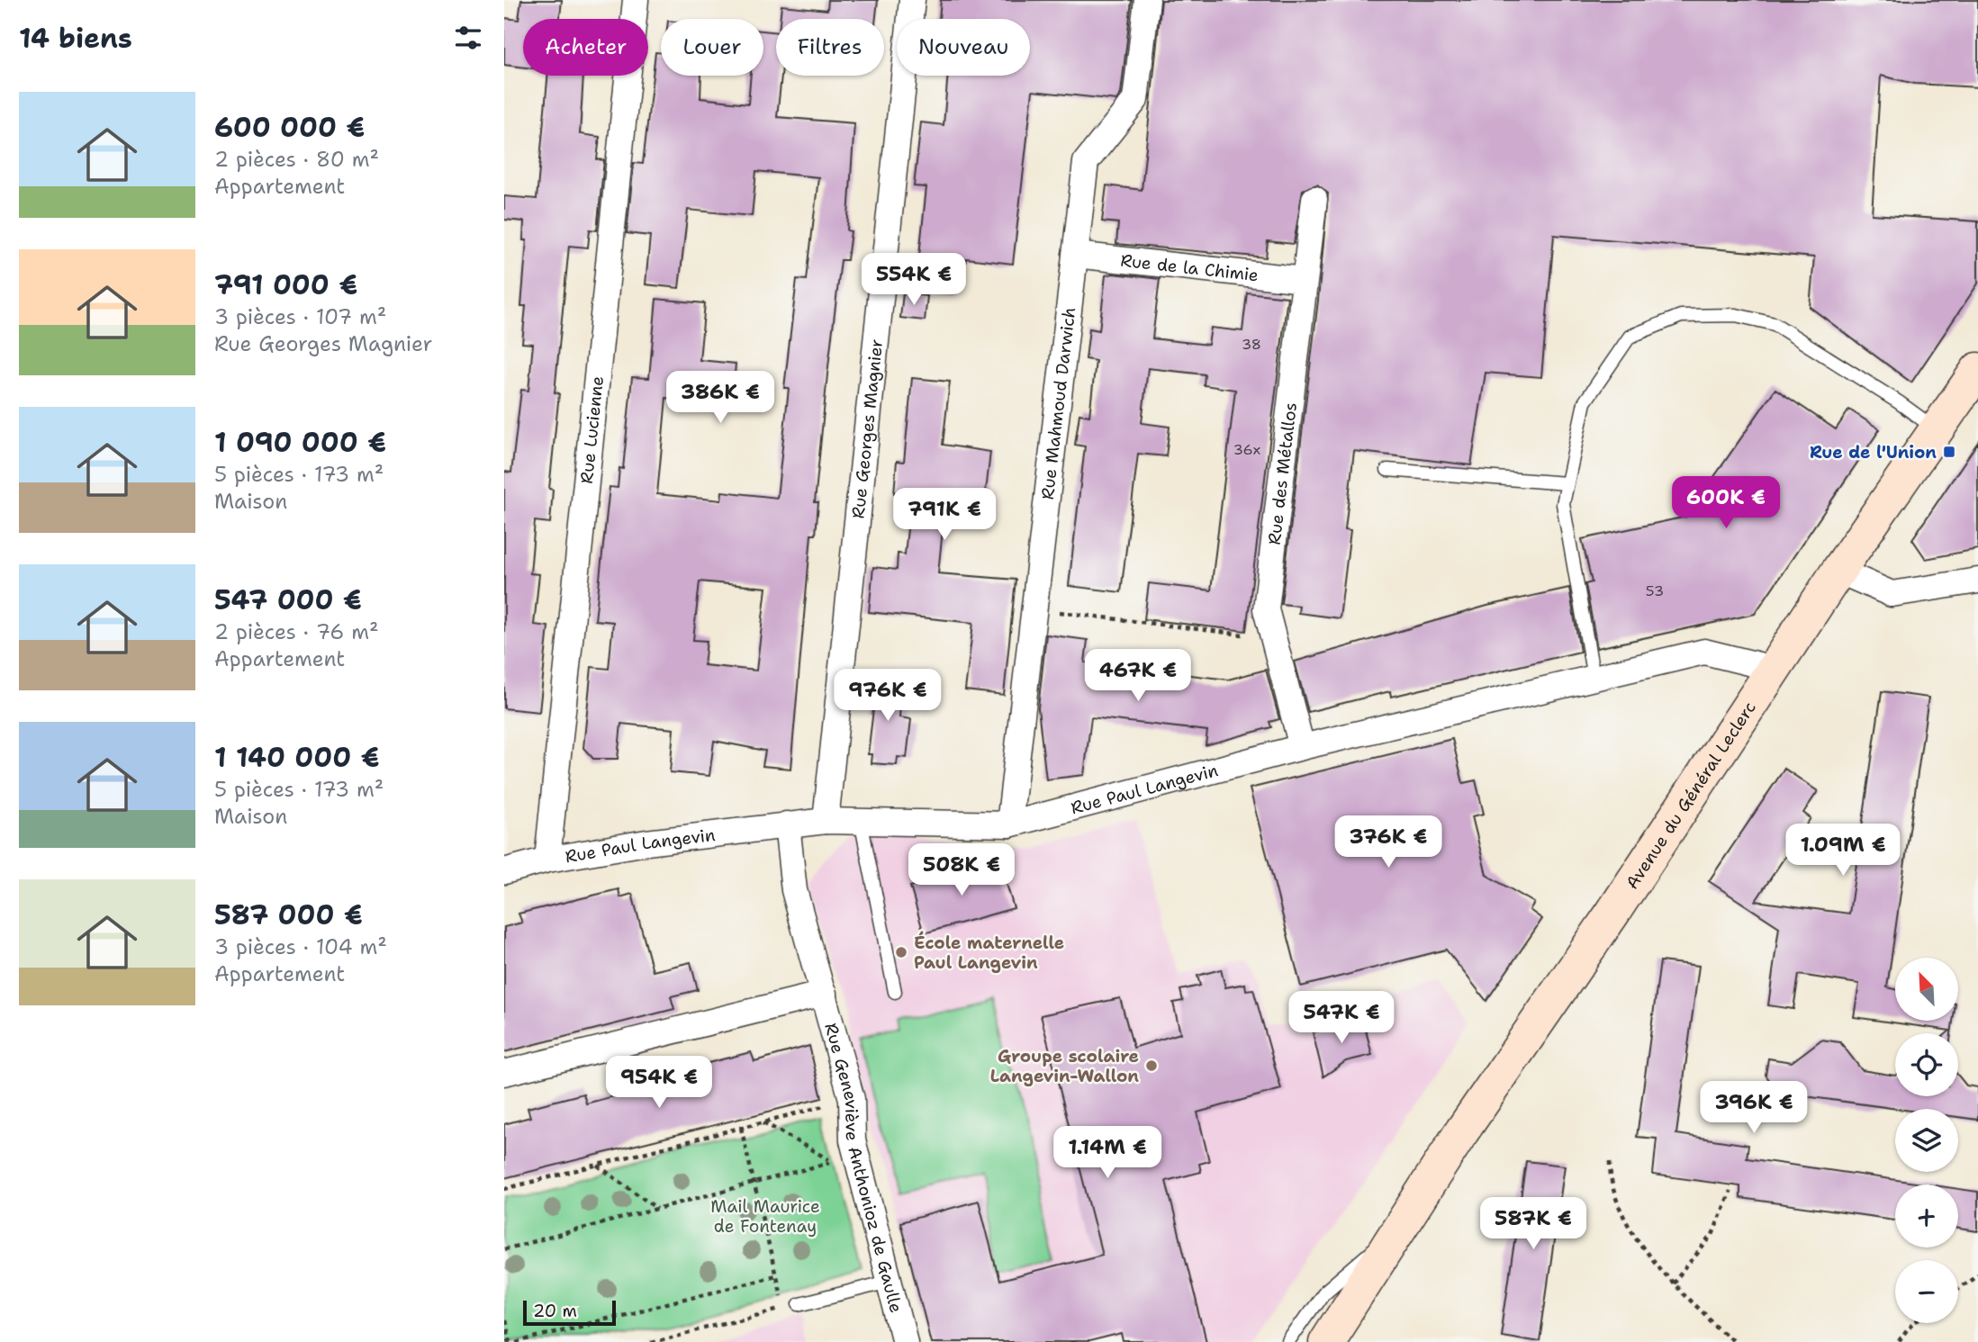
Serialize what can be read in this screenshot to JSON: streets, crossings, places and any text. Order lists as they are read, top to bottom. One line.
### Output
{"streets":{"main road":["Avenue du Général Leclerc"],"street":["Rue de la Chimie","Rue Mahmoud Darwich","Rue Georges Magnier","Rue Lucienne","Rue des Métallos","Rue Paul Langevin","Rue Geneviève Anthonioz de Gaulle"]},"crossings":[["Rue de la Chimie","Rue Mahmoud Darwich"],["Rue de la Chimie","Rue des Métallos"],["Rue Mahmoud Darwich","Rue Paul Langevin"],["Rue Georges Magnier","Rue Paul Langevin"],["Rue Lucienne","Rue Paul Langevin"],["Rue des Métallos","Rue Paul Langevin"],["Rue Paul Langevin","Avenue du Général Leclerc"],["Rue Paul Langevin","Rue Geneviève Anthonioz de Gaulle"]],"parks":["Mail Maurice de Fontenay"],"places":{"transit":["Rue de l'Union"],"other":["École maternelle Paul Langevin","Groupe scolaire Langevin-Wallon"]},"house_numbers":["38","36x","53"],"scale_bar":"20 m","north":"top left","page":{"heading":"14 biens","chip":["Acheter","Louer","Filtres","Nouveau"],"list":[{"name":"600 000 €","note":"2 pièces · 80 m² · Appartement"},{"name":"791 000 €","note":"3 pièces · 107 m² · Rue Georges Magnier"},{"name":"1 090 000 €","note":"5 pièces · 173 m² · Maison"},{"name":"547 000 €","note":"2 pièces · 76 m² · Appartement"},{"name":"1 140 000 €","note":"5 pièces · 173 m² · Maison"},{"name":"587 000 €","note":"3 pièces · 104 m² · Appartement"}],"price":["554K €","386K €","600K €","791K €","467K €","976K €","376K €","1.09M €","508K €","547K €","954K €","396K €","1.14M €","587K €"],"map_buttons":["+","−"],"scale":"20 m"}}
